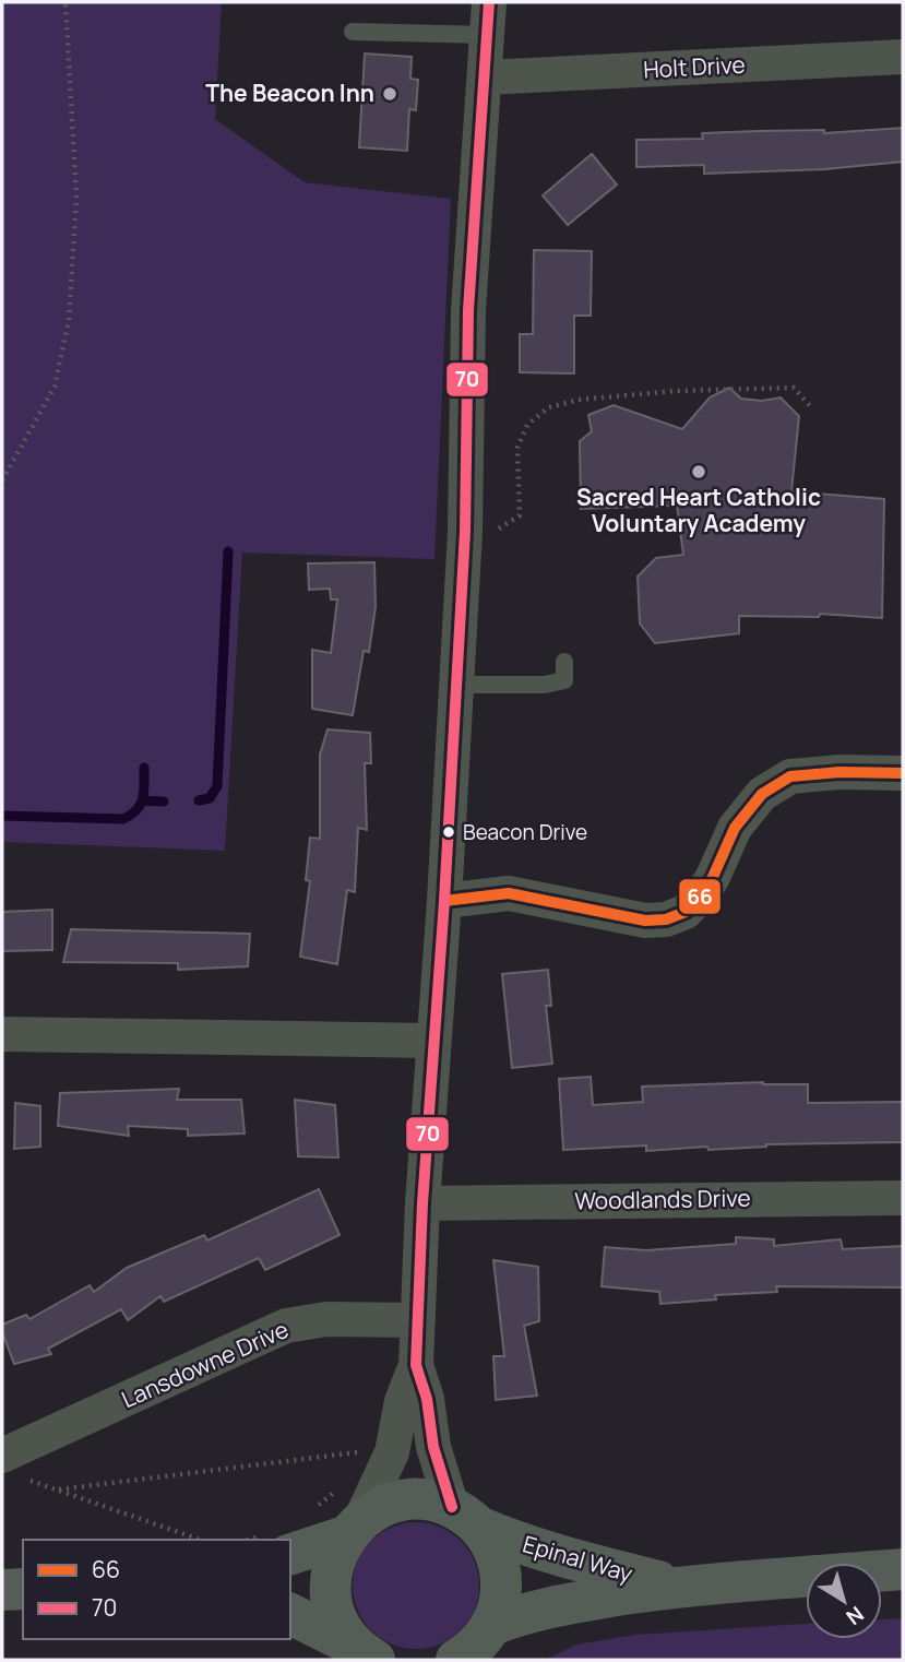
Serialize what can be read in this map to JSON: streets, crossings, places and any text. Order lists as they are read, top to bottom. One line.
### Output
{"streets":{"main road":["Epinal Way"],"street":["Holt Drive","Woodlands Drive","Lansdowne Drive"]},"places":["The Beacon Inn","Sacred Heart Catholic Voluntary Academy","Beacon Drive"],"lines":["transit line 70","transit line 66"],"legend":["66","70"],"north":"bottom right"}
